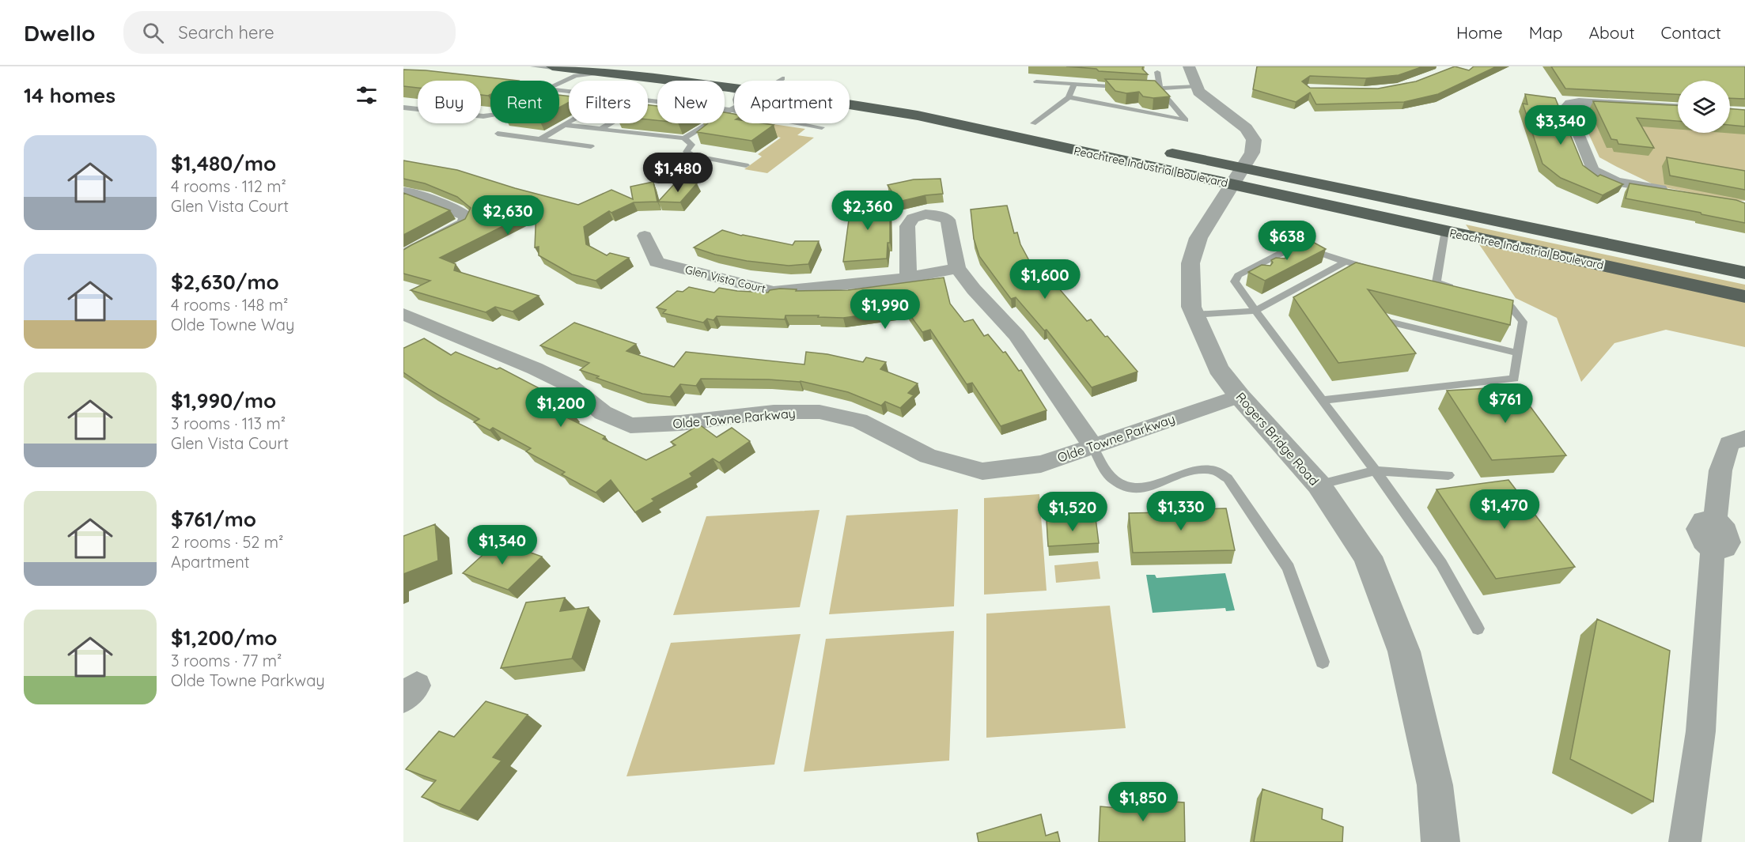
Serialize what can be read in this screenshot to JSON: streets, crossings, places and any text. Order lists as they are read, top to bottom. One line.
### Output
{"streets":{"highway":["Peachtree Industrial Boulevard"],"street":["Glen Vista Court","Olde Towne Parkway","Rogers Bridge Road"]},"crossings":[["Peachtree Industrial Boulevard","Rogers Bridge Road"],["Olde Towne Parkway","Rogers Bridge Road"]],"page":{"header":"Dwello","search":"Search here","nav":["Home","Map","About","Contact"],"heading":"14 homes","chip":["Buy","Rent","Filters","New","Apartment"],"price":["$3,340","$1,480","$2,360","$2,630","$638","$1,600","$1,990","$761","$1,200","$1,470","$1,330","$1,520","$1,340","$1,850"],"list":[{"name":"$1,480/mo","note":"4 rooms · 112 m² · Glen Vista Court"},{"name":"$2,630/mo","note":"4 rooms · 148 m² · Olde Towne Way"},{"name":"$1,990/mo","note":"3 rooms · 113 m² · Glen Vista Court"},{"name":"$761/mo","note":"2 rooms · 52 m² · Apartment"},{"name":"$1,200/mo","note":"3 rooms · 77 m² · Olde Towne Parkway"}]}}
